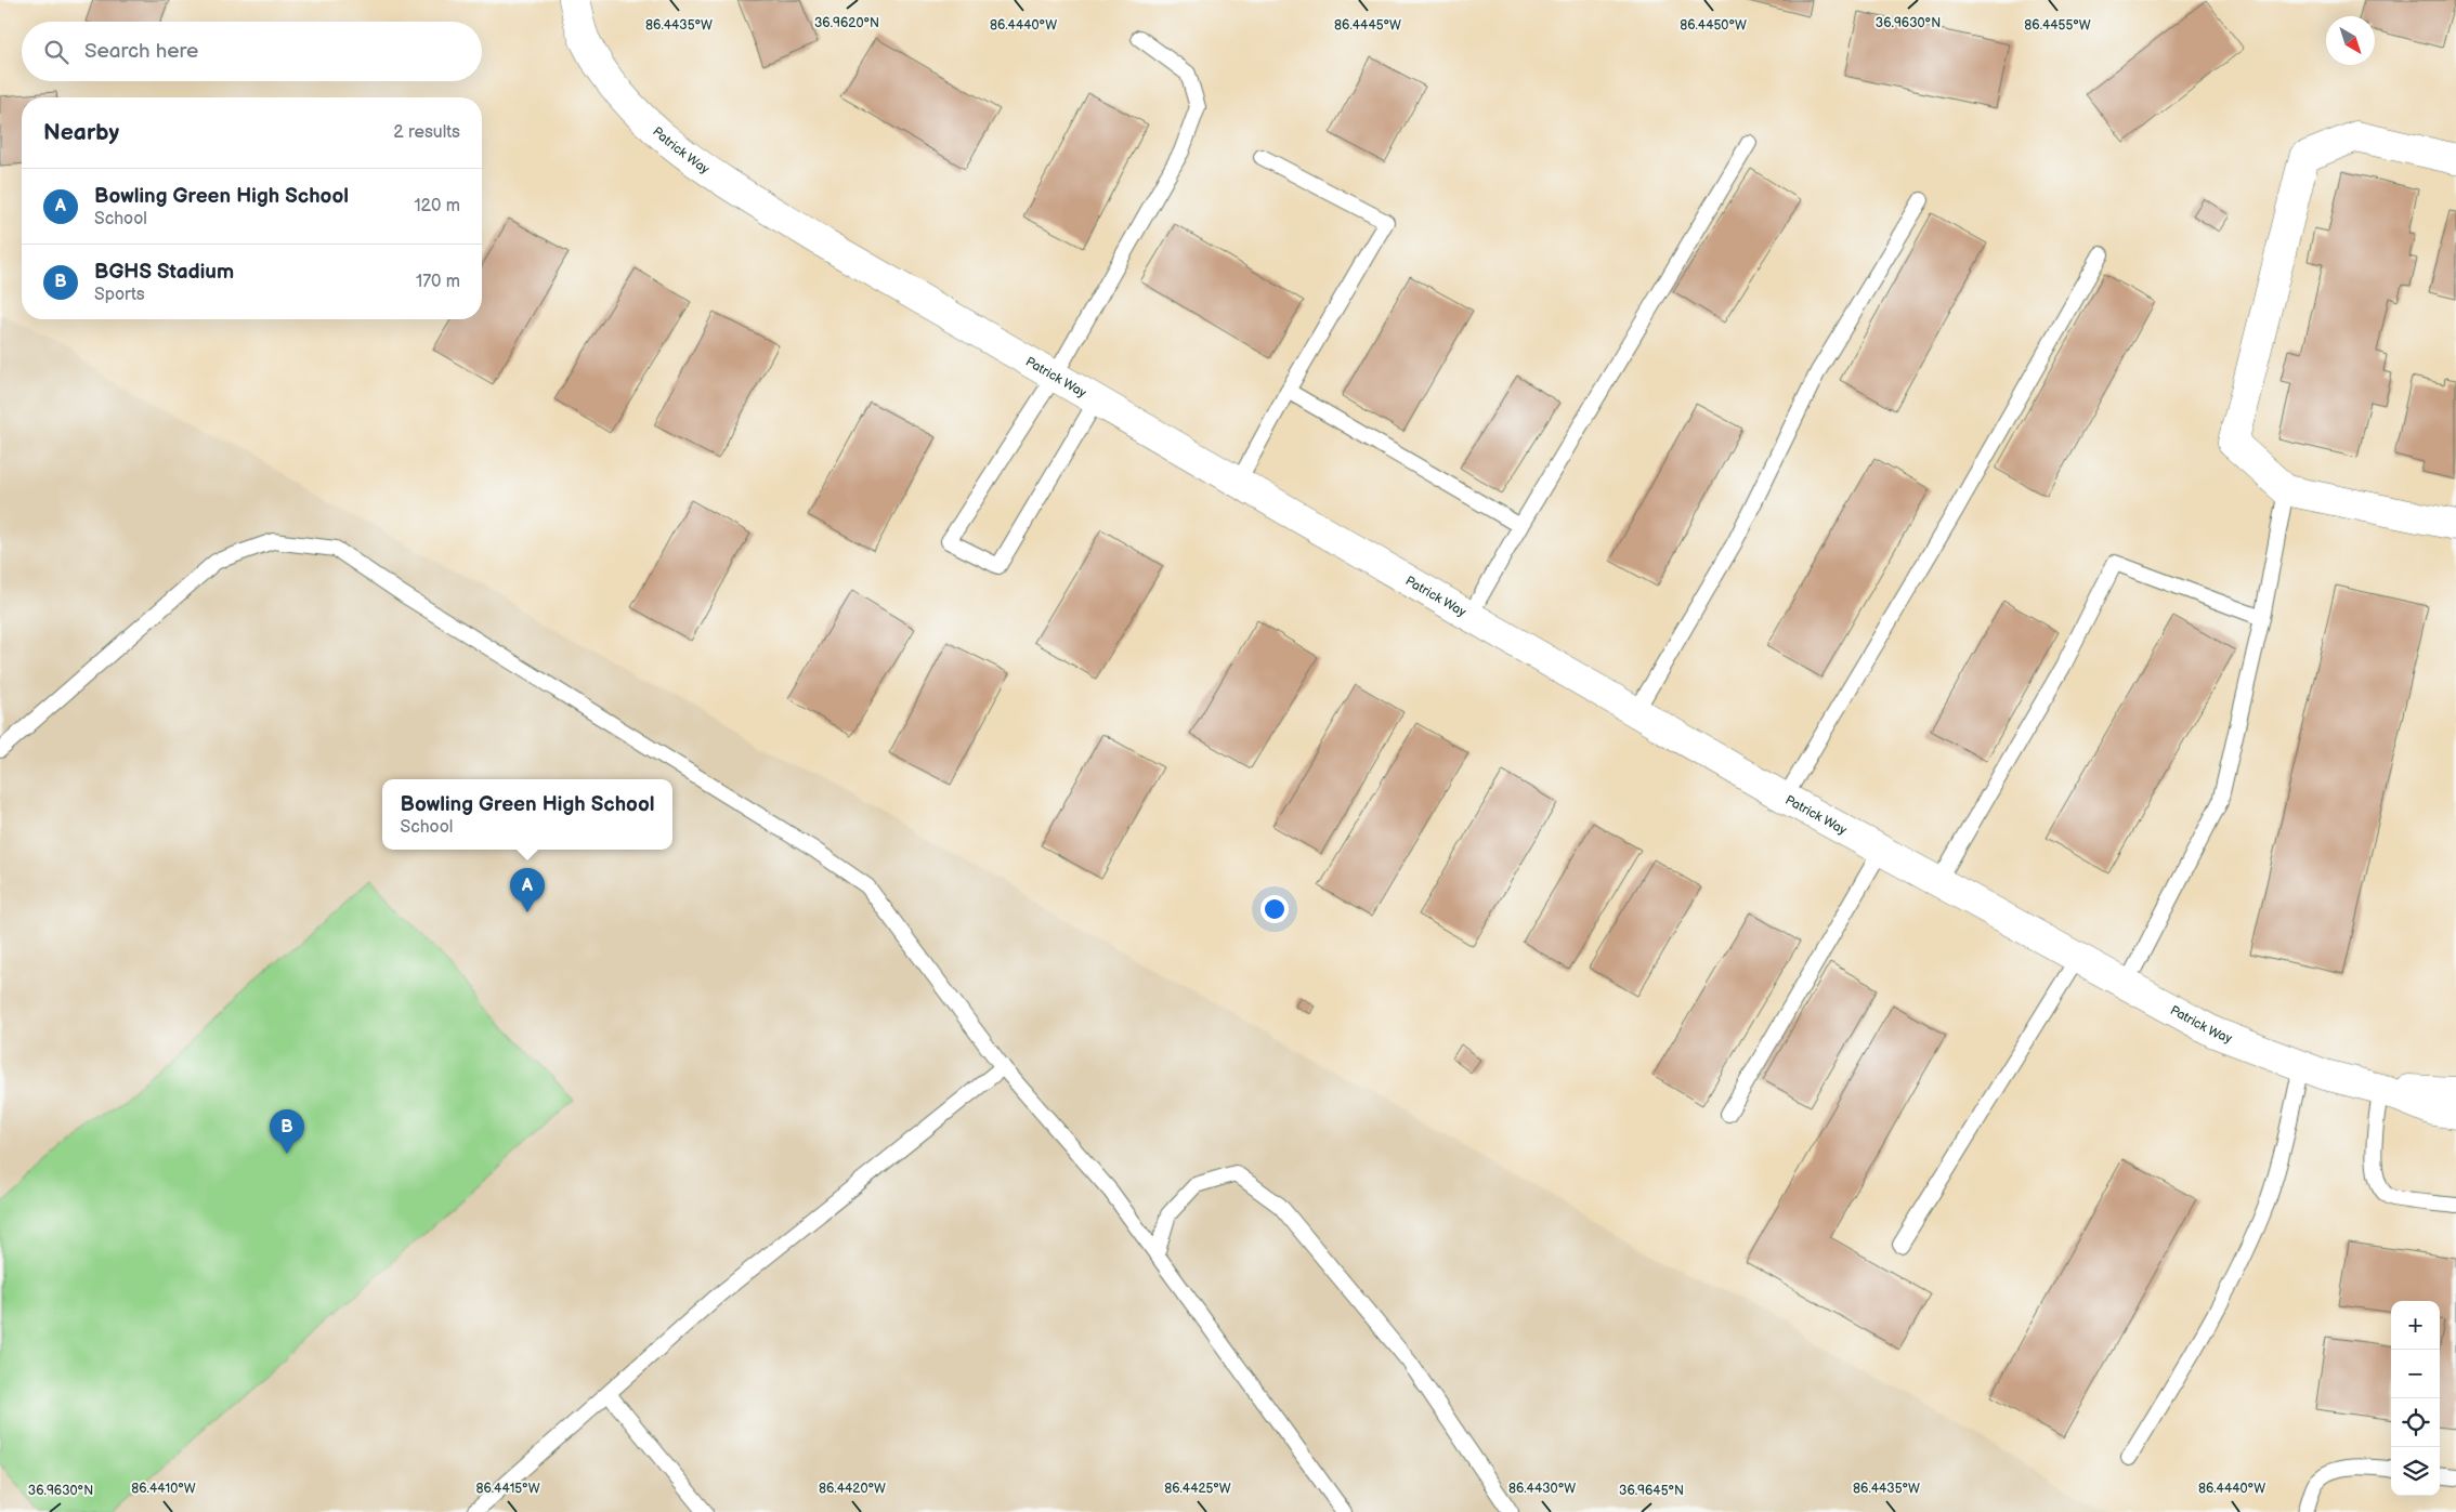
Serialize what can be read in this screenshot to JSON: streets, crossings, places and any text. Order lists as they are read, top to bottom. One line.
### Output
{"streets":{"street":["Patrick Way"]},"north":"bottom right","page":{"search":"Search here","heading":["Nearby","2 results"],"list":[{"mark":"A","name":"Bowling Green High School","note":"School","value":"120 m"},{"mark":"B","name":"BGHS Stadium","note":"Sports","value":"170 m"}],"popup":["Bowling Green High School","School"],"pins":["A","B"],"map_buttons":["+","−"]},"coordinates":["36.9620°N","36.9630°N","86.4435°W","86.4445°W","86.4455°W","86.4440°W","86.4450°W","86.4410°W","86.4415°W","86.4420°W","86.4425°W","86.4430°W","36.9645°N"]}
